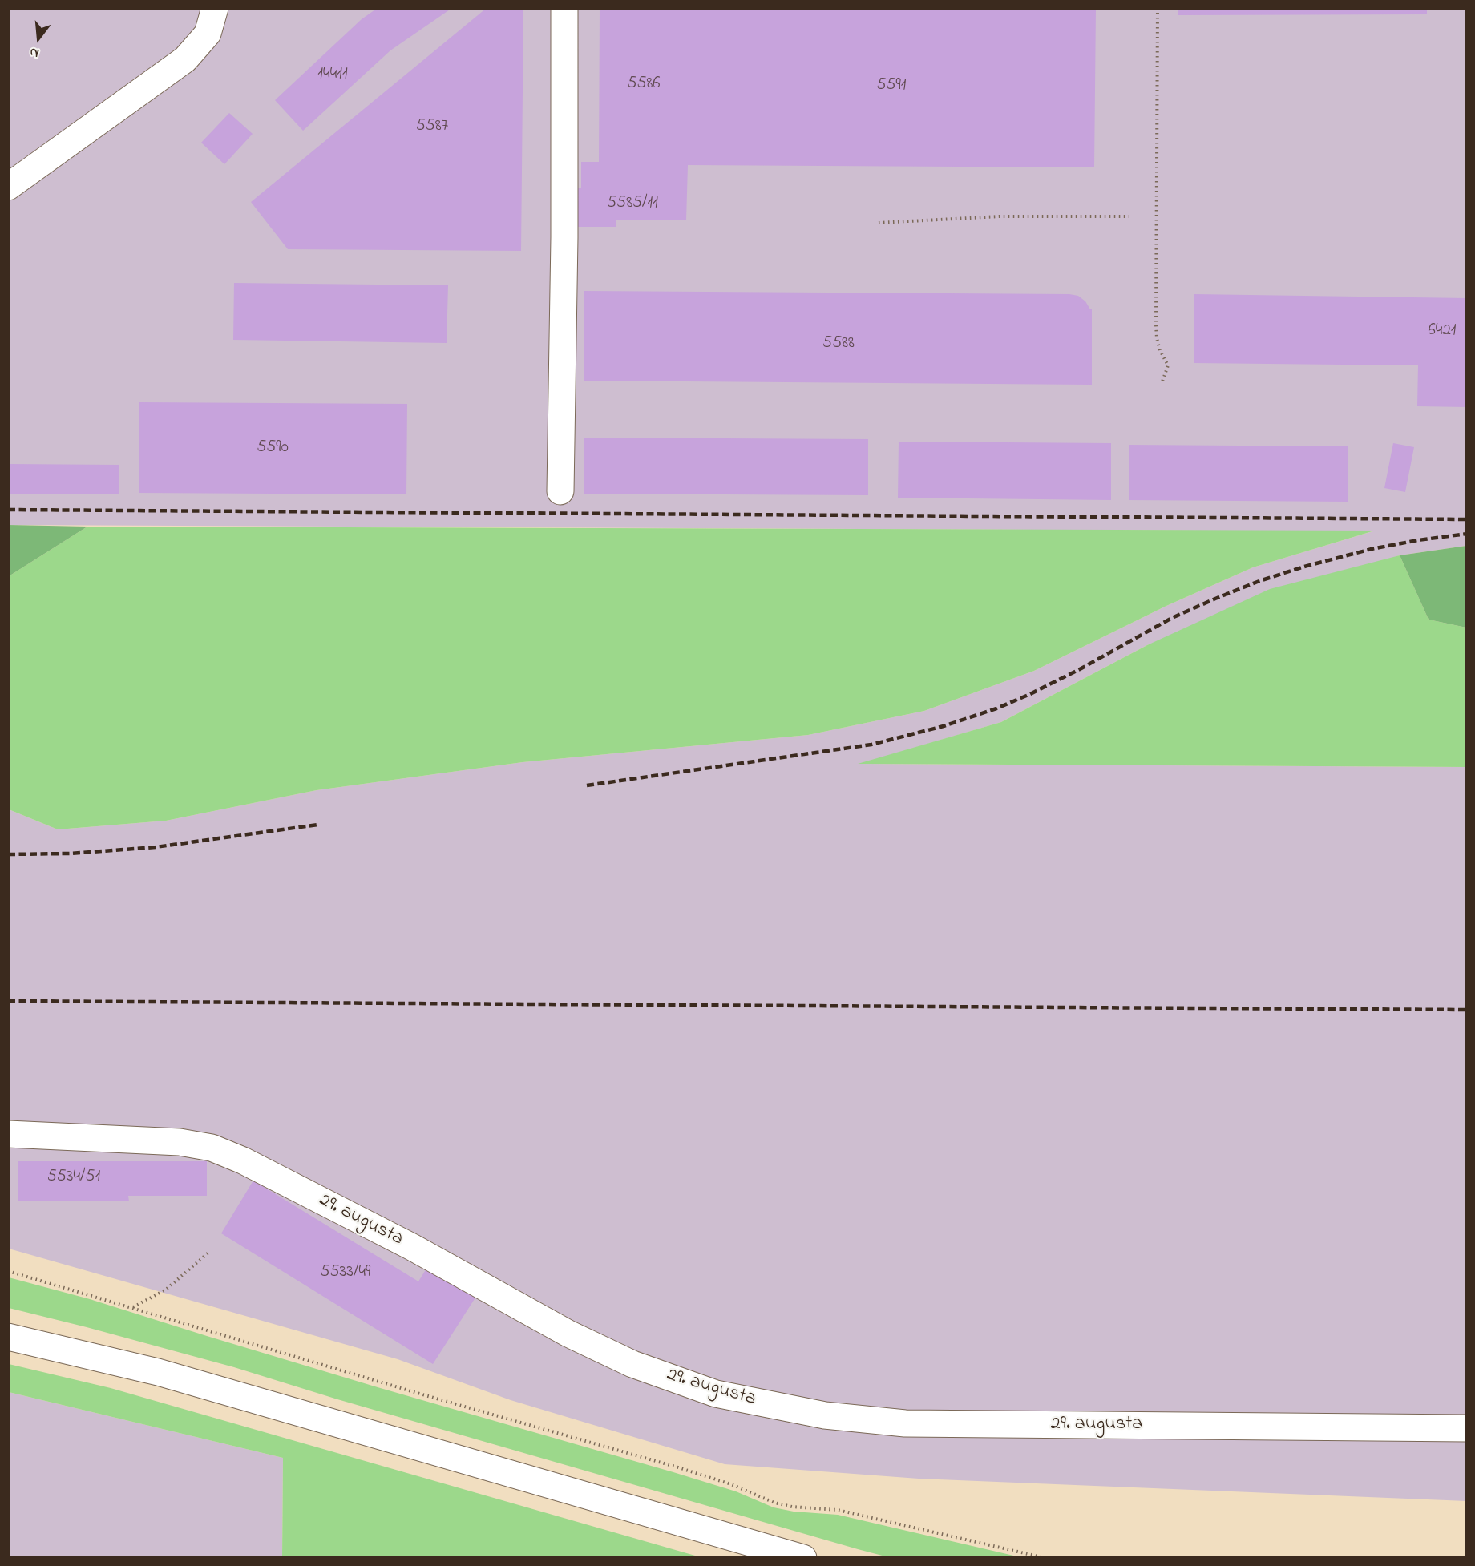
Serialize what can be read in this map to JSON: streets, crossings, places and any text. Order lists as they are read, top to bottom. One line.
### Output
{"streets":{"main road":["29. augusta"]},"house_numbers":["14411","5586","5591","5587","5585/11","6421","5588","5590","5534/51","5533/49"],"north":"bottom"}
